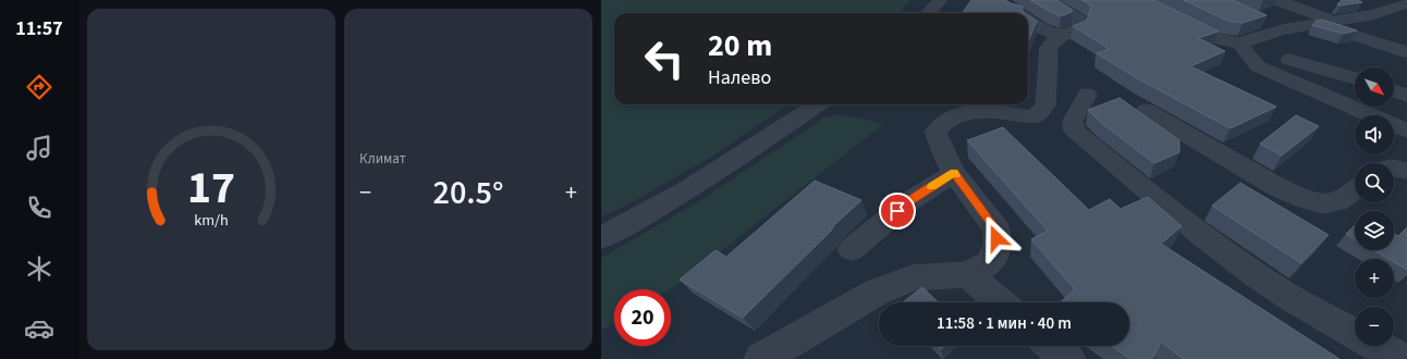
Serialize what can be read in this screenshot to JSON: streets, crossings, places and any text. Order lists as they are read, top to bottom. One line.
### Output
{"north":"bottom right","page":{"tabs":"11:57","tile":"Климат","turn":["20 m","Налево"],"map_buttons":["+","−"],"heat":["−","20.5°","+"],"limit":"20","trip":"11:58 · 1 мин · 40 m","gauge":["17","km/h"]}}
